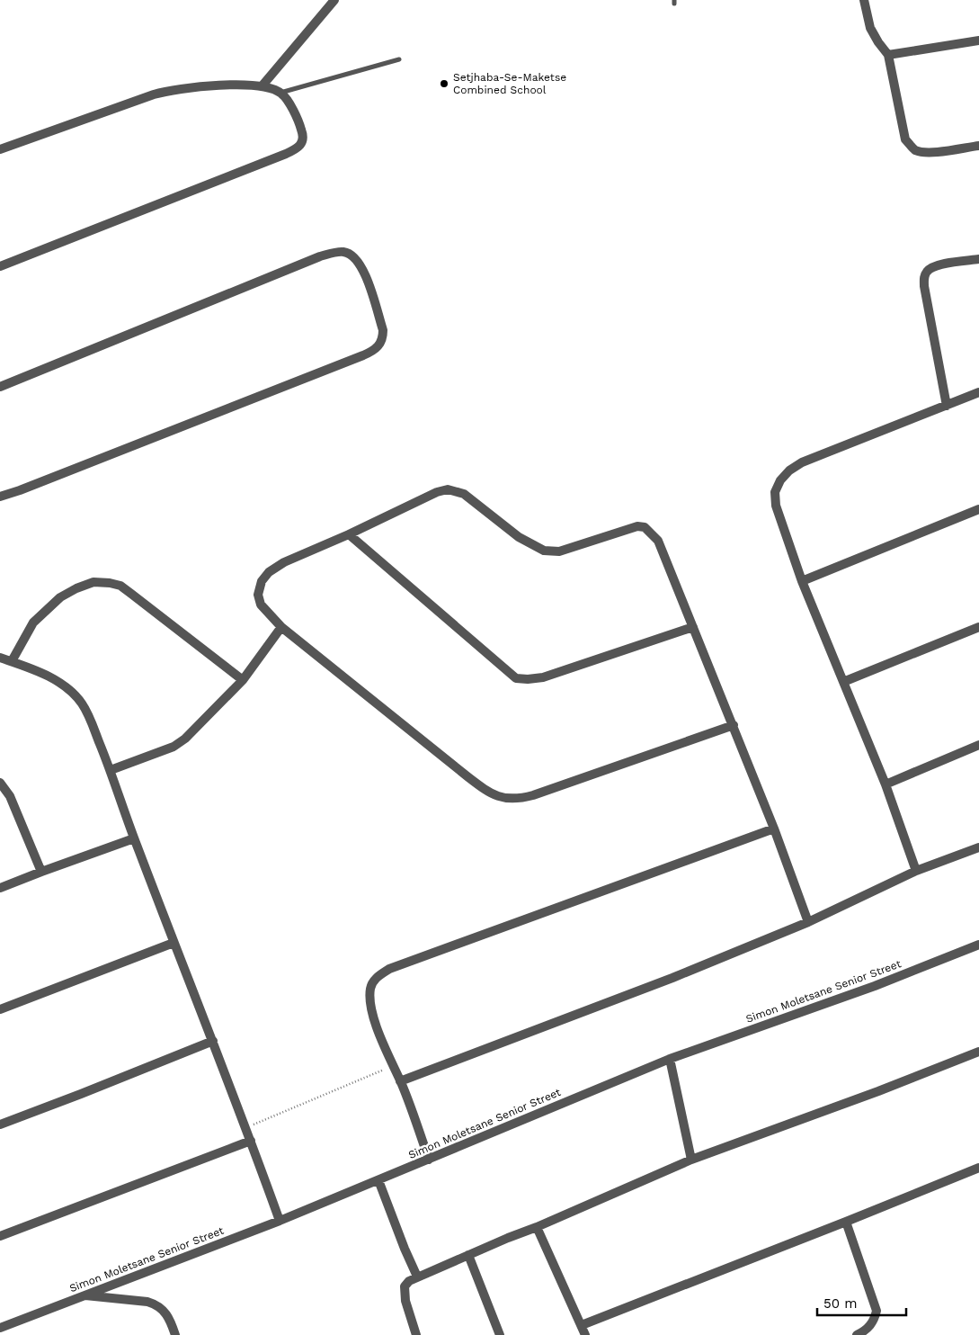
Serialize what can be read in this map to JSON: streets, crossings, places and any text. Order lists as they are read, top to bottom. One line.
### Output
{"streets":{"street":["Simon Moletsane Senior Street"]},"places":["Setjhaba-Se-Maketse Combined School"],"scale_bar":"50 m"}
